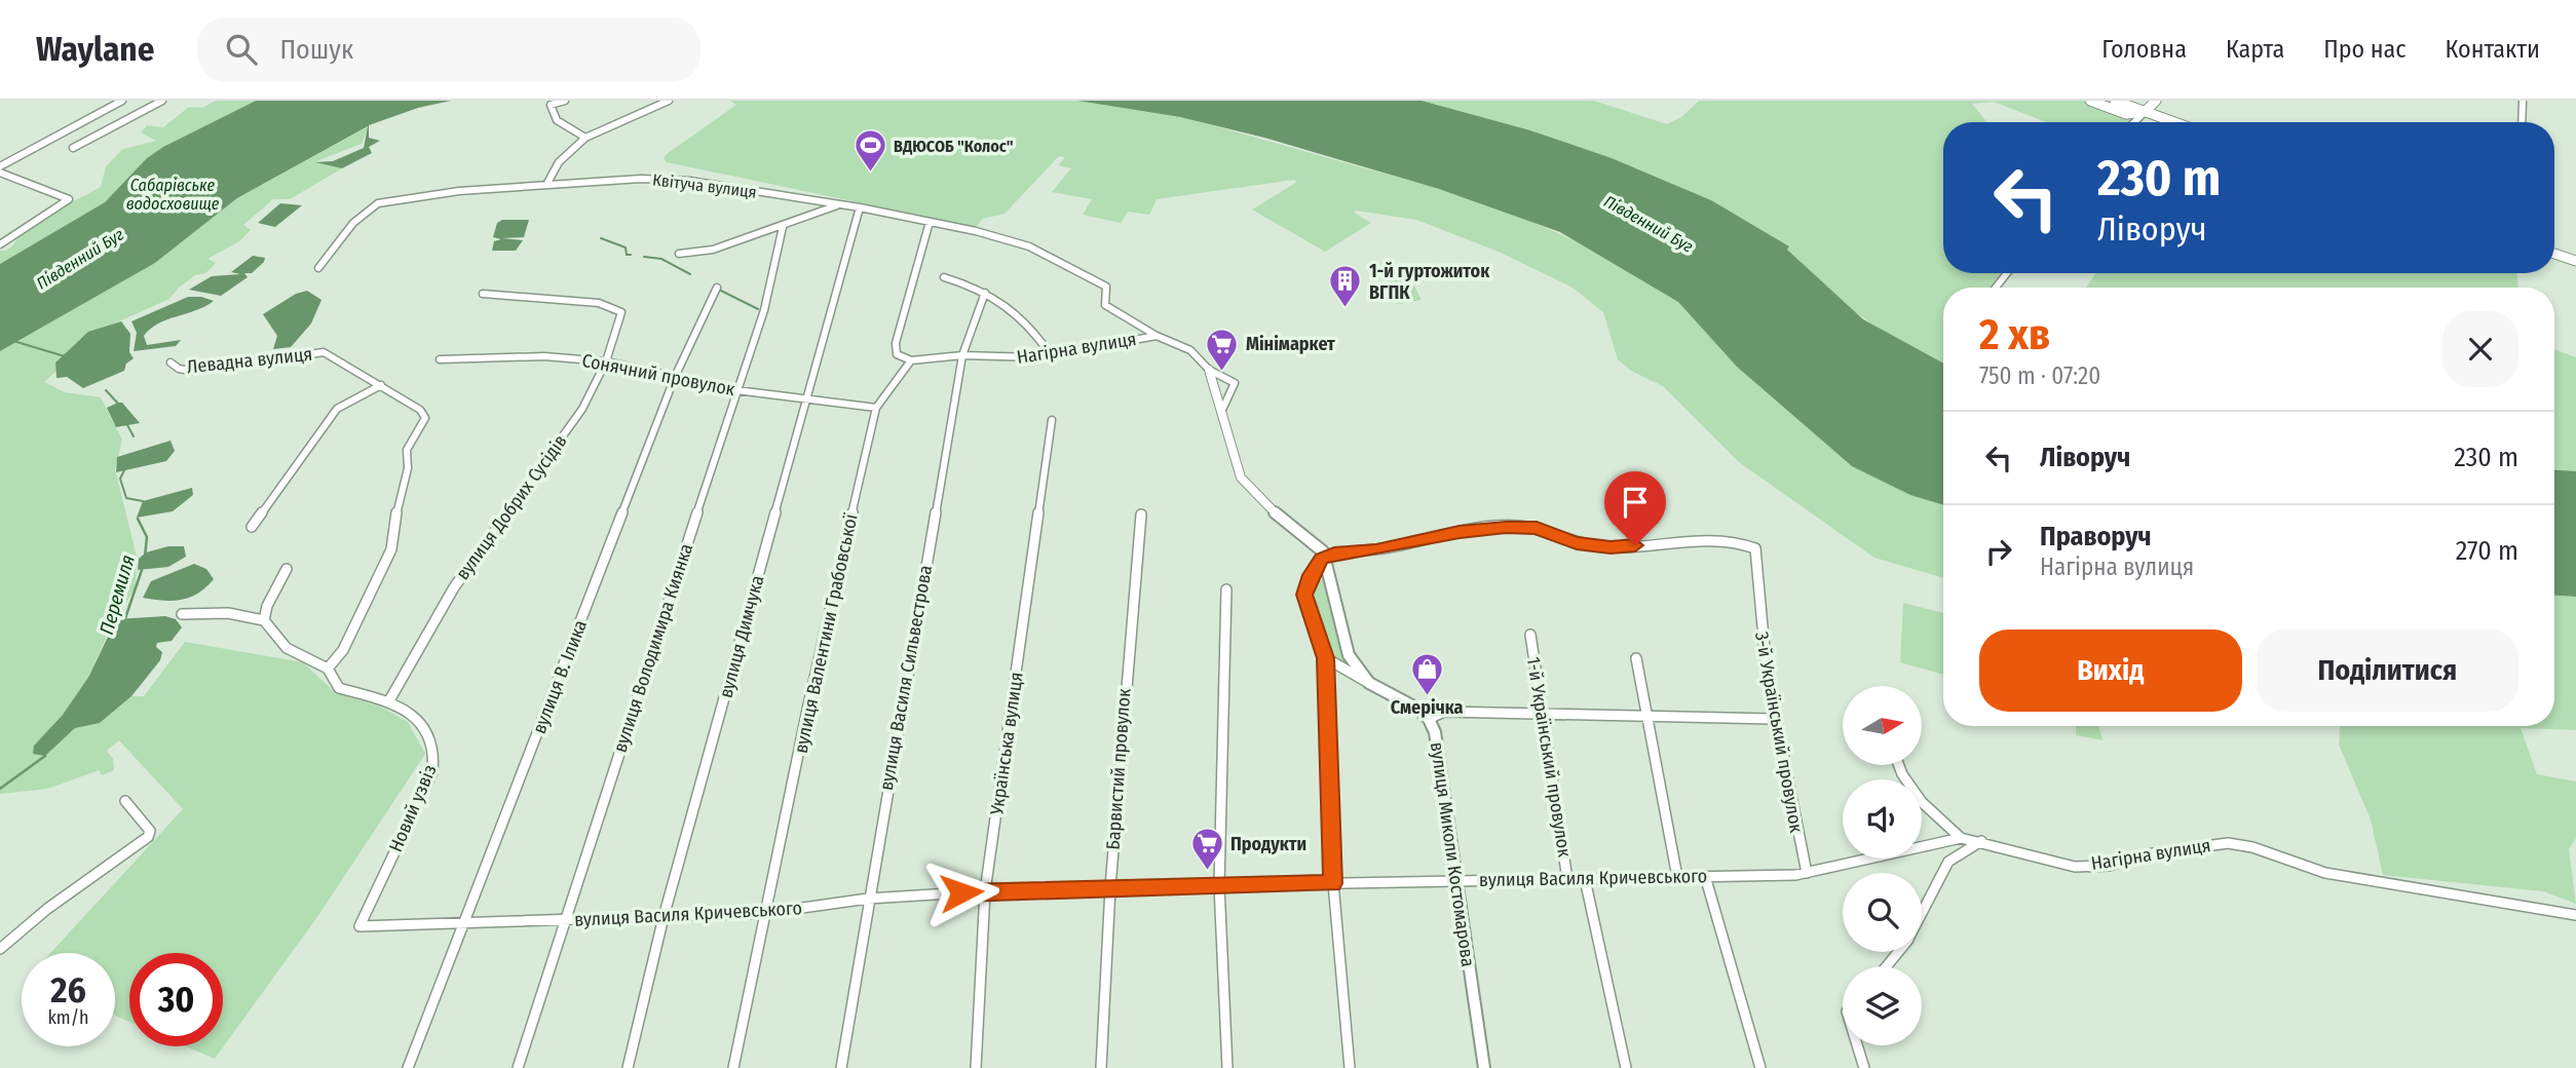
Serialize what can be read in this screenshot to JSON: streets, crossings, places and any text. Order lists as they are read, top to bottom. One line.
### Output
{"streets":{"street":["Квітуча вулиця","Нагірна вулиця","Левадна вулиця","Сонячний провулок","вулиця Добрих Сусідів","вулиця Валентини Грабовської","вулиця Димчука","вулиця Володимира Киянка","вулиця В. Ілика","вулиця Василя Сильвестрова","3-й Український провулок","Українська вулиця","1-й Український провулок","Барвистий провулок","Новий узвіз","вулиця Миколи Костомарова","вулиця Василя Кричевського"]},"crossings":[["Квітуча вулиця","Нагірна вулиця"],["Квітуча вулиця","вулиця Димчука"],["Нагірна вулиця","вулиця Валентини Грабовської"],["Нагірна вулиця","вулиця Василя Сильвестрова"],["Нагірна вулиця","вулиця Василя Кричевського"],["Левадна вулиця","Новий узвіз"],["Сонячний провулок","вулиця Добрих Сусідів"],["Сонячний провулок","вулиця Валентини Грабовської"],["Сонячний провулок","вулиця Димчука"],["Сонячний провулок","вулиця Володимира Киянка"],["Сонячний провулок","вулиця В. Ілика"],["вулиця Добрих Сусідів","Новий узвіз"],["вулиця Валентини Грабовської","вулиця Василя Кричевського"],["вулиця Димчука","вулиця Василя Кричевського"],["вулиця Володимира Киянка","вулиця Василя Кричевського"],["вулиця В. Ілика","вулиця Василя Кричевського"],["вулиця Василя Сильвестрова","вулиця Василя Кричевського"],["3-й Український провулок","вулиця Миколи Костомарова"],["3-й Український провулок","вулиця Василя Кричевського"],["Українська вулиця","вулиця Василя Кричевського"],["1-й Український провулок","вулиця Василя Кричевського"],["Барвистий провулок","вулиця Василя Кричевського"],["Новий узвіз","вулиця Василя Кричевського"],["вулиця Миколи Костомарова","вулиця Василя Кричевського"]],"water":["Сабарівське водосховище","Південний Буг","Перемиля"],"places":{"sports":["ВДЮСОБ \"Колос\""],"building":["1-й гуртожиток ВГПК"],"supermarket":["Мінімаркет","Продукти"],"shop":["Смерічка"]},"north":"right","page":{"header":"Waylane","search":"Пошук","nav":["Головна","Карта","Про нас","Контакти"],"turn":["230 m","Ліворуч"],"heading":["2 хв","750 m · 07:20"],"list":[{"name":"Ліворуч","value":"230 m"},{"name":"Праворуч","note":"Нагірна вулиця","value":"270 m"}],"buttons":["Вихід","Поділитися"],"speed":"26 km/h","limit":"30"}}
